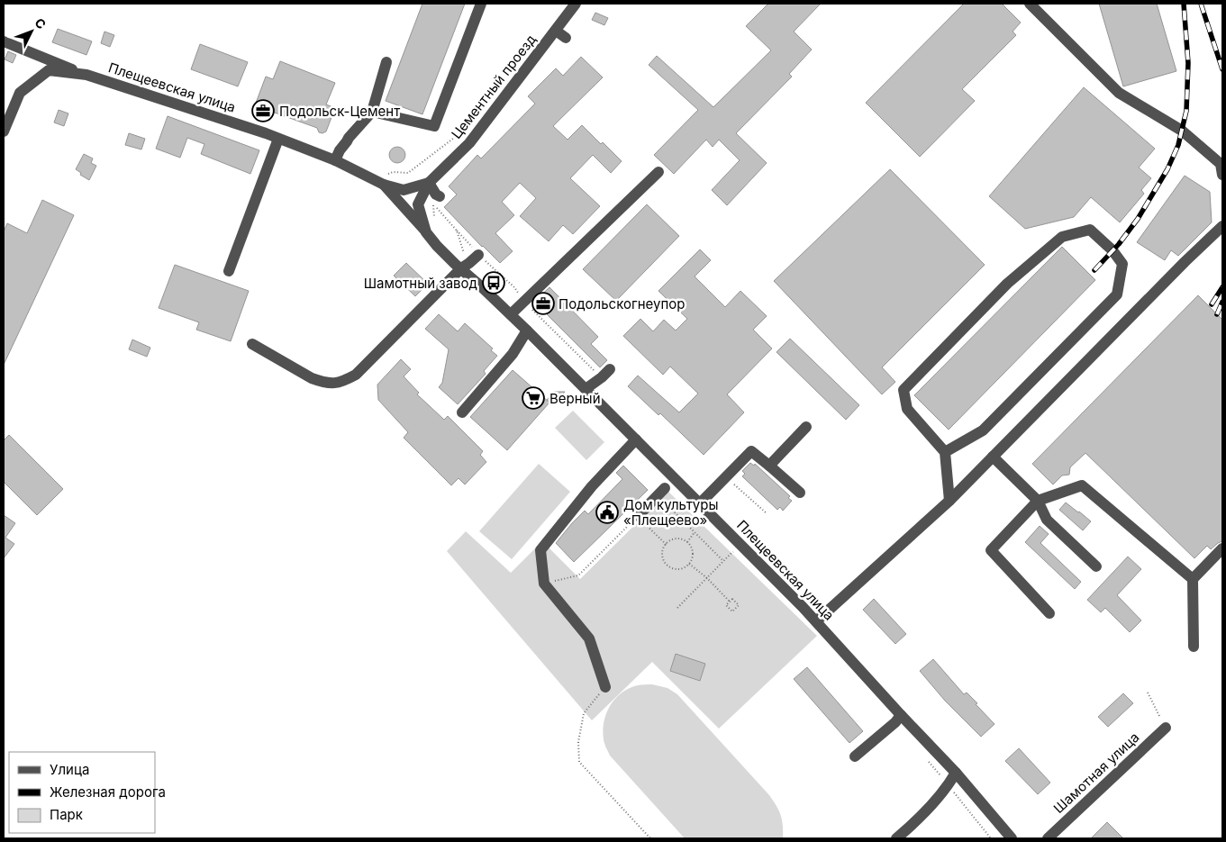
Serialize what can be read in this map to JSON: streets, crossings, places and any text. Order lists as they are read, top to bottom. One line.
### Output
{"streets":{"street":["Цементный проезд","Плещеевская улица","Шамотная улица"]},"crossings":[["Цементный проезд","Плещеевская улица"]],"places":{"office":["Подольск-Цемент","Подольскогнеупор"],"bus stop":["Шамотный завод"],"supermarket":["Верный"],"public building":["Дом культуры «Плещеево»"]},"legend":["Улица","Железная дорога","Парк"],"north":"top right"}
